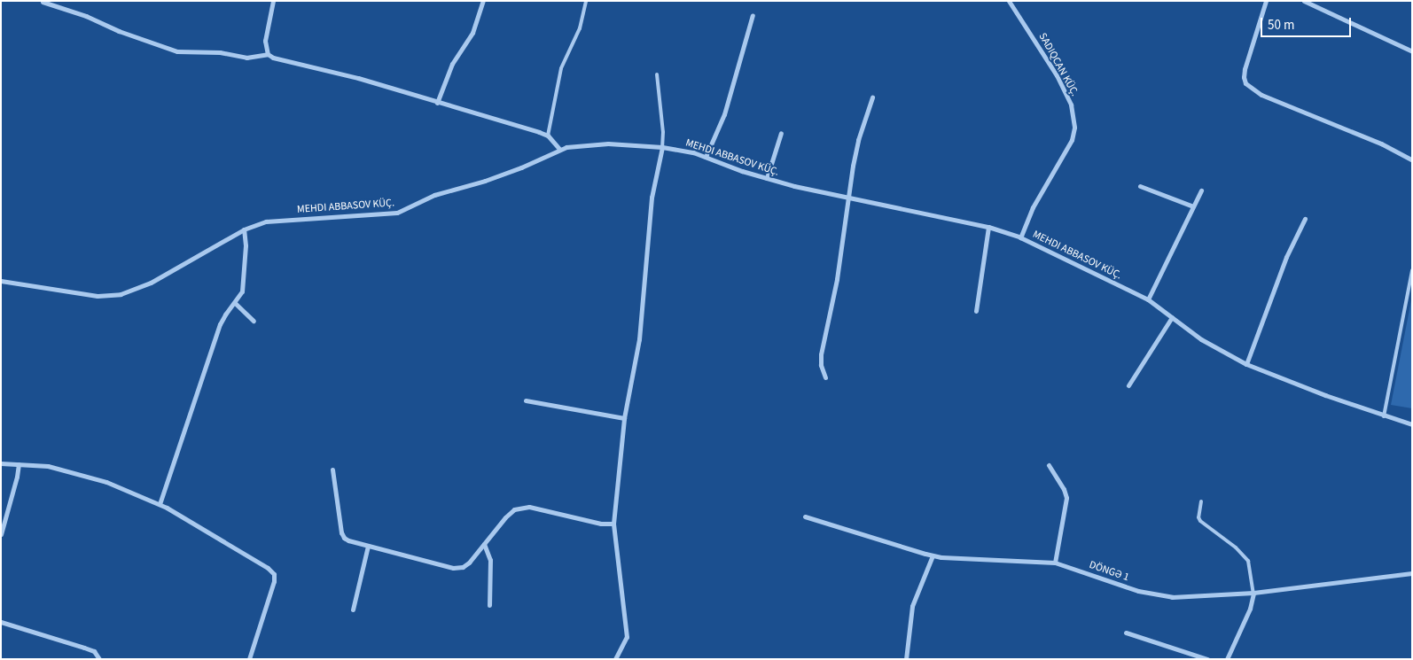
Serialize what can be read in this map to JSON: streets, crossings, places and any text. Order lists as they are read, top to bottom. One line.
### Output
{"streets":{"street":["MEHDI ABBASOV KÜÇ.","DÖNGƏ 1"]},"scale_bar":"50 m"}
